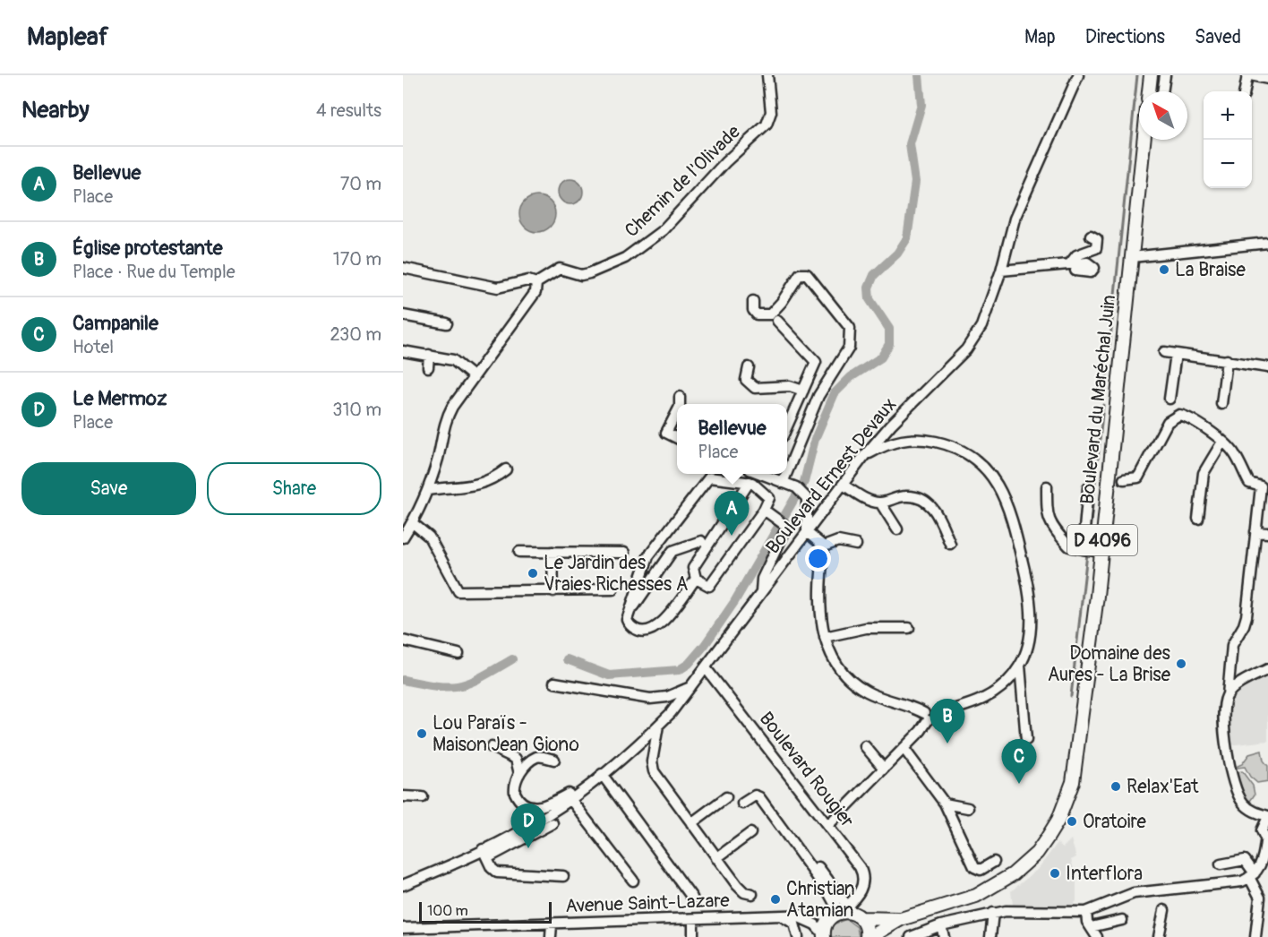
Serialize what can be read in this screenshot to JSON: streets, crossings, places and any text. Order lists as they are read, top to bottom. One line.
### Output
{"streets":{"main road":["Boulevard du Maréchal Juin","D 4096"],"street":["Chemin de l'Olivade","Boulevard Ernest Devaux","Boulevard Rougier","Avenue Saint-Lazare"]},"crossings":[["Boulevard du Maréchal Juin","Boulevard Rougier"],["Boulevard du Maréchal Juin","Avenue Saint-Lazare"],["Boulevard Ernest Devaux","Boulevard Rougier"],["Boulevard Rougier","Avenue Saint-Lazare"]],"places":["La Braise","Le Jardin des Vraies Richesses A","Domaine des Aures - La Brise","Lou Paraïs - Maison Jean Giono","Relax'Eat","Oratoire","Interflora","Christian Atamian"],"scale_bar":"100 m","north":"top left","page":{"header":"Mapleaf","nav":["Map","Directions","Saved"],"heading":["Nearby","4 results"],"map_buttons":["+","−"],"list":[{"mark":"A","name":"Bellevue","note":"Place","value":"70 m"},{"mark":"B","name":"Église protestante","note":"Place · Rue du Temple","value":"170 m"},{"mark":"C","name":"Campanile","note":"Hotel","value":"230 m"},{"mark":"D","name":"Le Mermoz","note":"Place","value":"310 m"}],"popup":["Bellevue","Place"],"buttons":["Save","Share"],"pins":["A","B","C","D"],"scale":"100 m"}}
